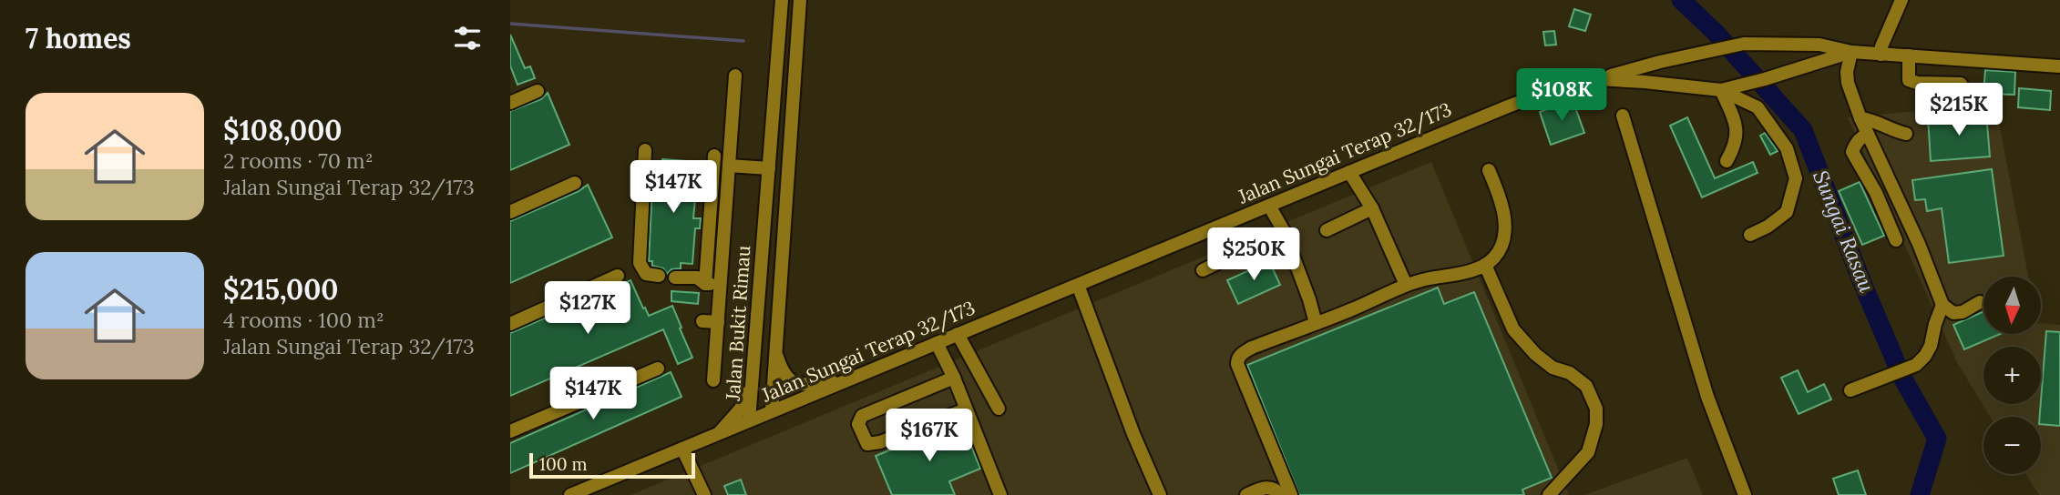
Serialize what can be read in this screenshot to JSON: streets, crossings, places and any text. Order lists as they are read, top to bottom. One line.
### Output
{"streets":{"street":["Jalan Sungai Terap 32/173","Jalan Bukit Rimau"]},"crossings":[["Jalan Sungai Terap 32/173","Jalan Bukit Rimau"]],"water":["Sungai Rasau"],"scale_bar":"100 m","north":"bottom","page":{"heading":"7 homes","price":["$108K","$215K","$147K","$250K","$127K","$147K","$167K"],"list":[{"name":"$108,000","note":"2 rooms · 70 m² · Jalan Sungai Terap 32/173"},{"name":"$215,000","note":"4 rooms · 100 m² · Jalan Sungai Terap 32/173"}],"map_buttons":["+","−"],"scale":"100 m"}}
